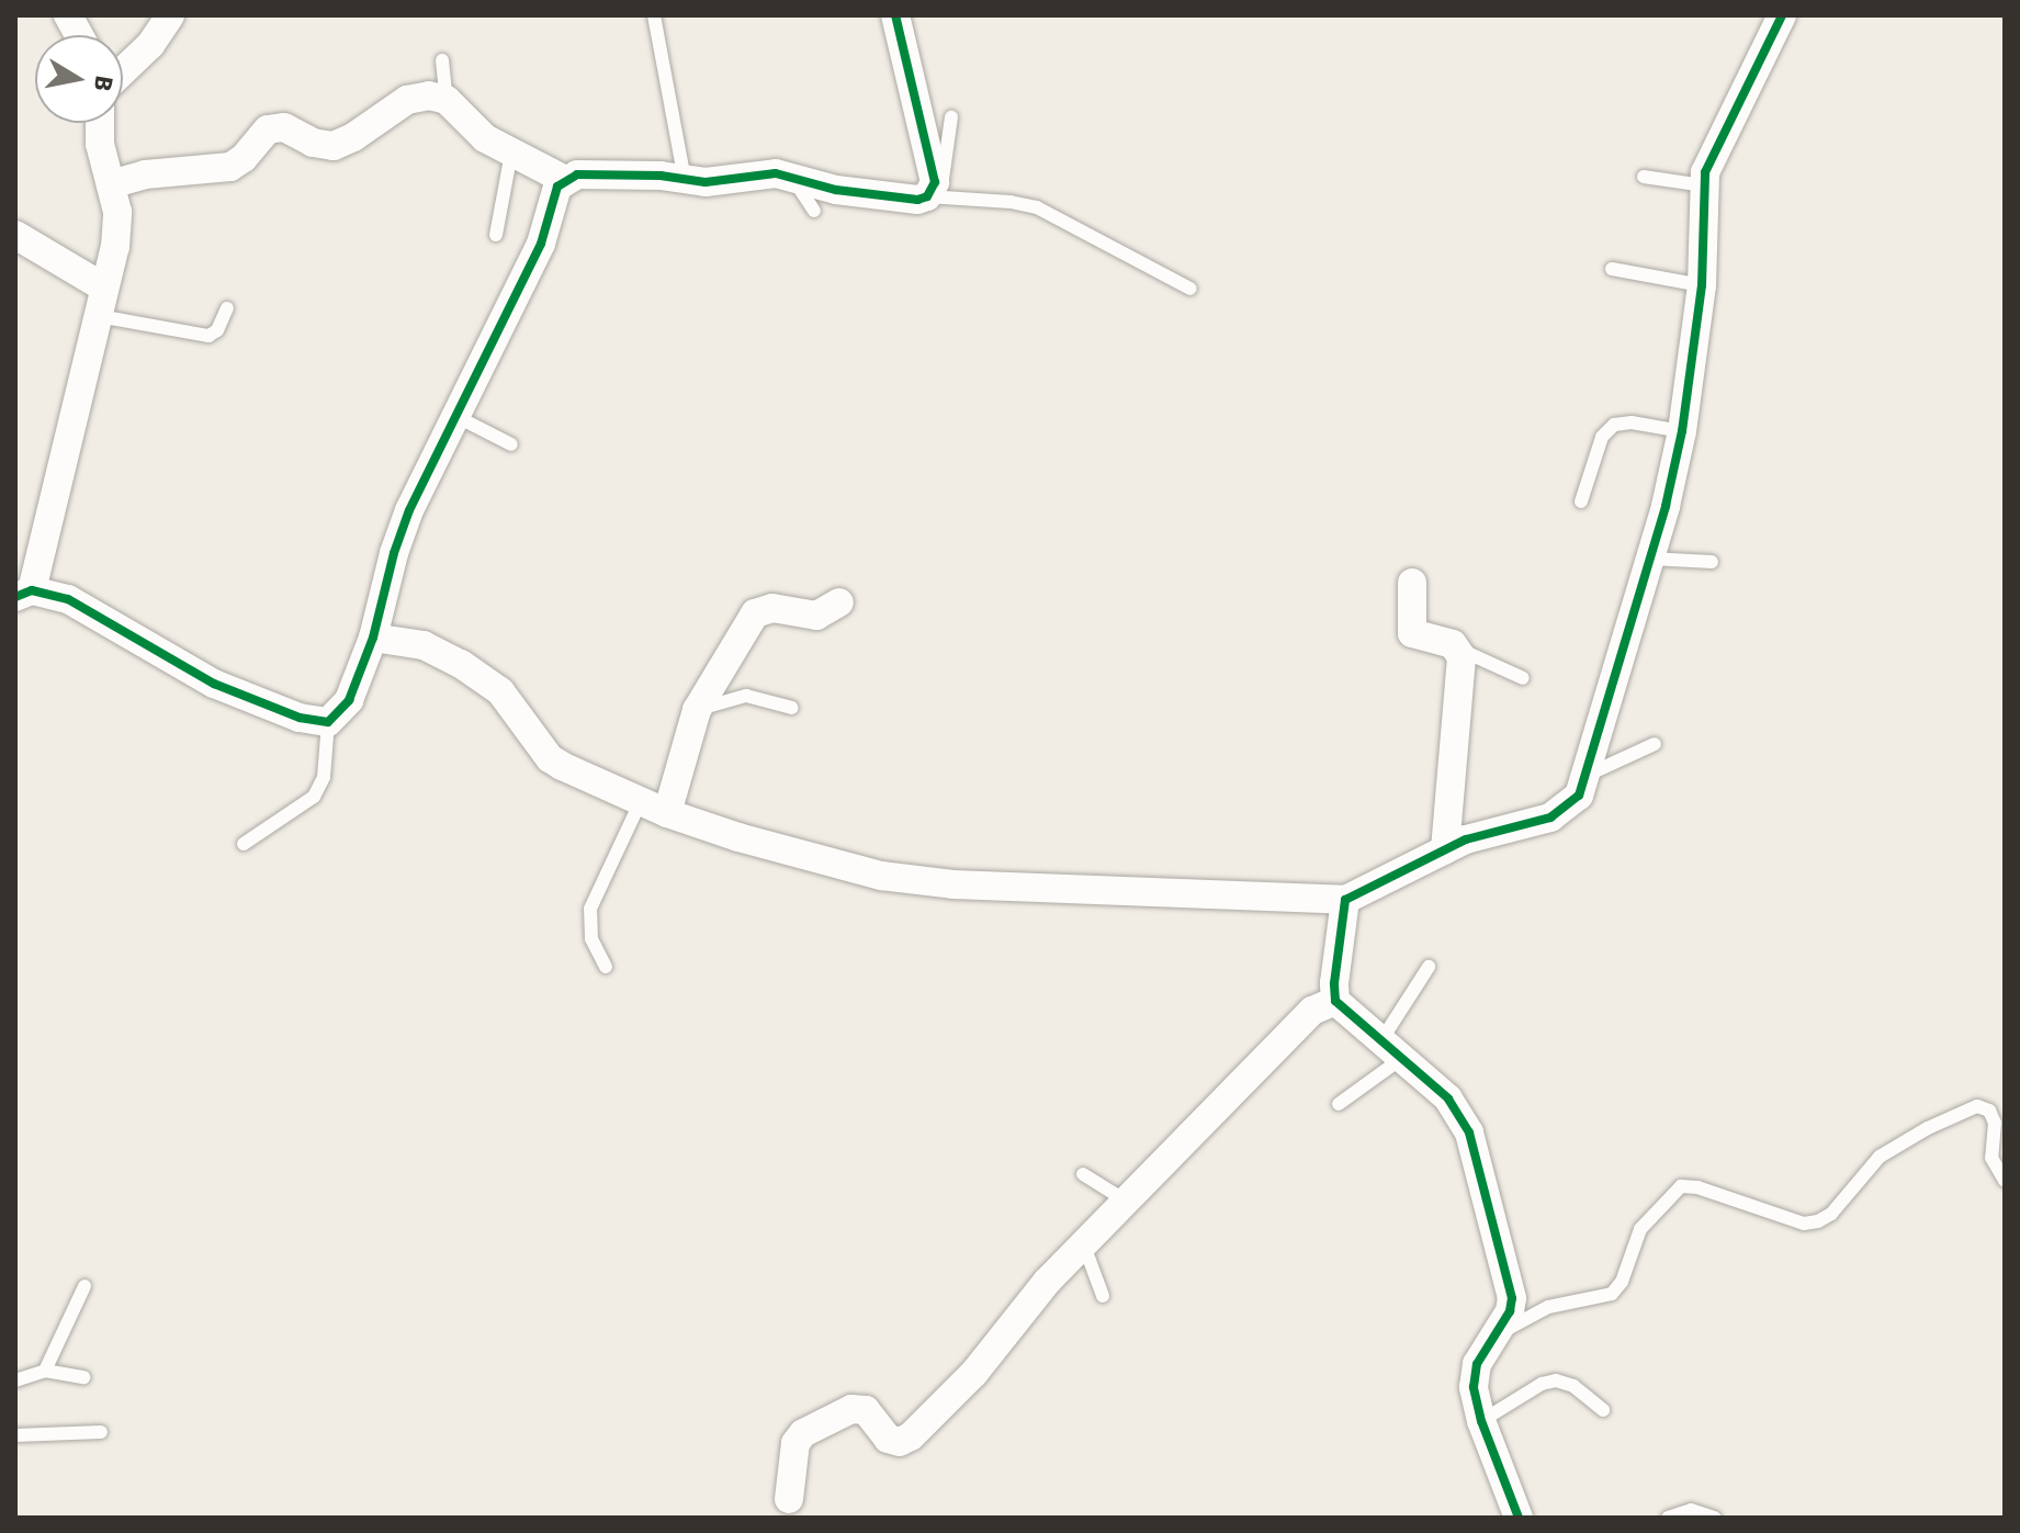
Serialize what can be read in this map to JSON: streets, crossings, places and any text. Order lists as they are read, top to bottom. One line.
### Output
{"north":"right"}
